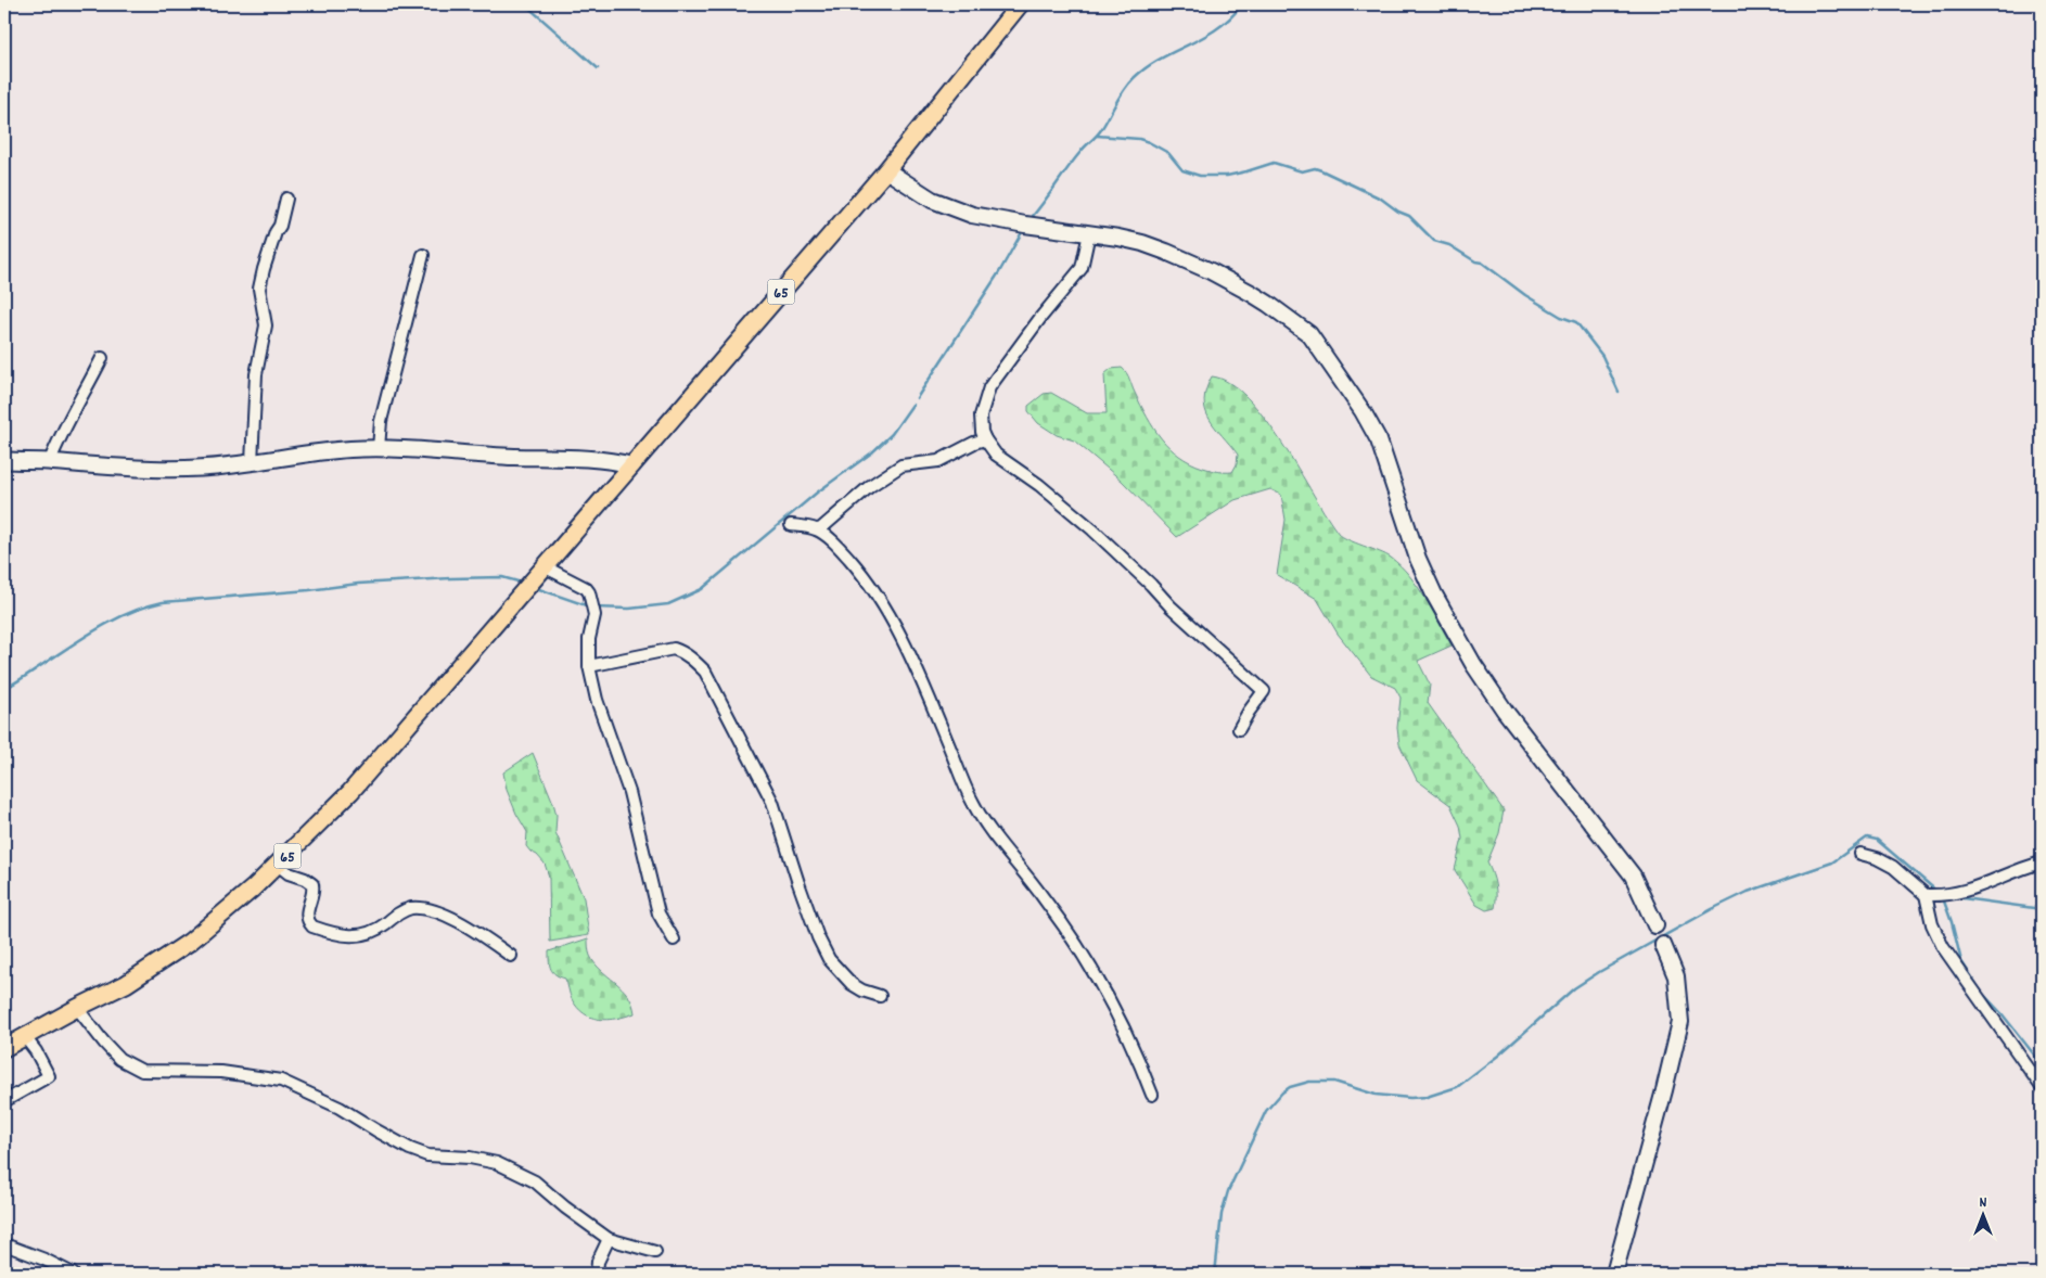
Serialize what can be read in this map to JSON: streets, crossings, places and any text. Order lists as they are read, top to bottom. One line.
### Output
{"streets":{"main road":["65"]},"north":"top"}
